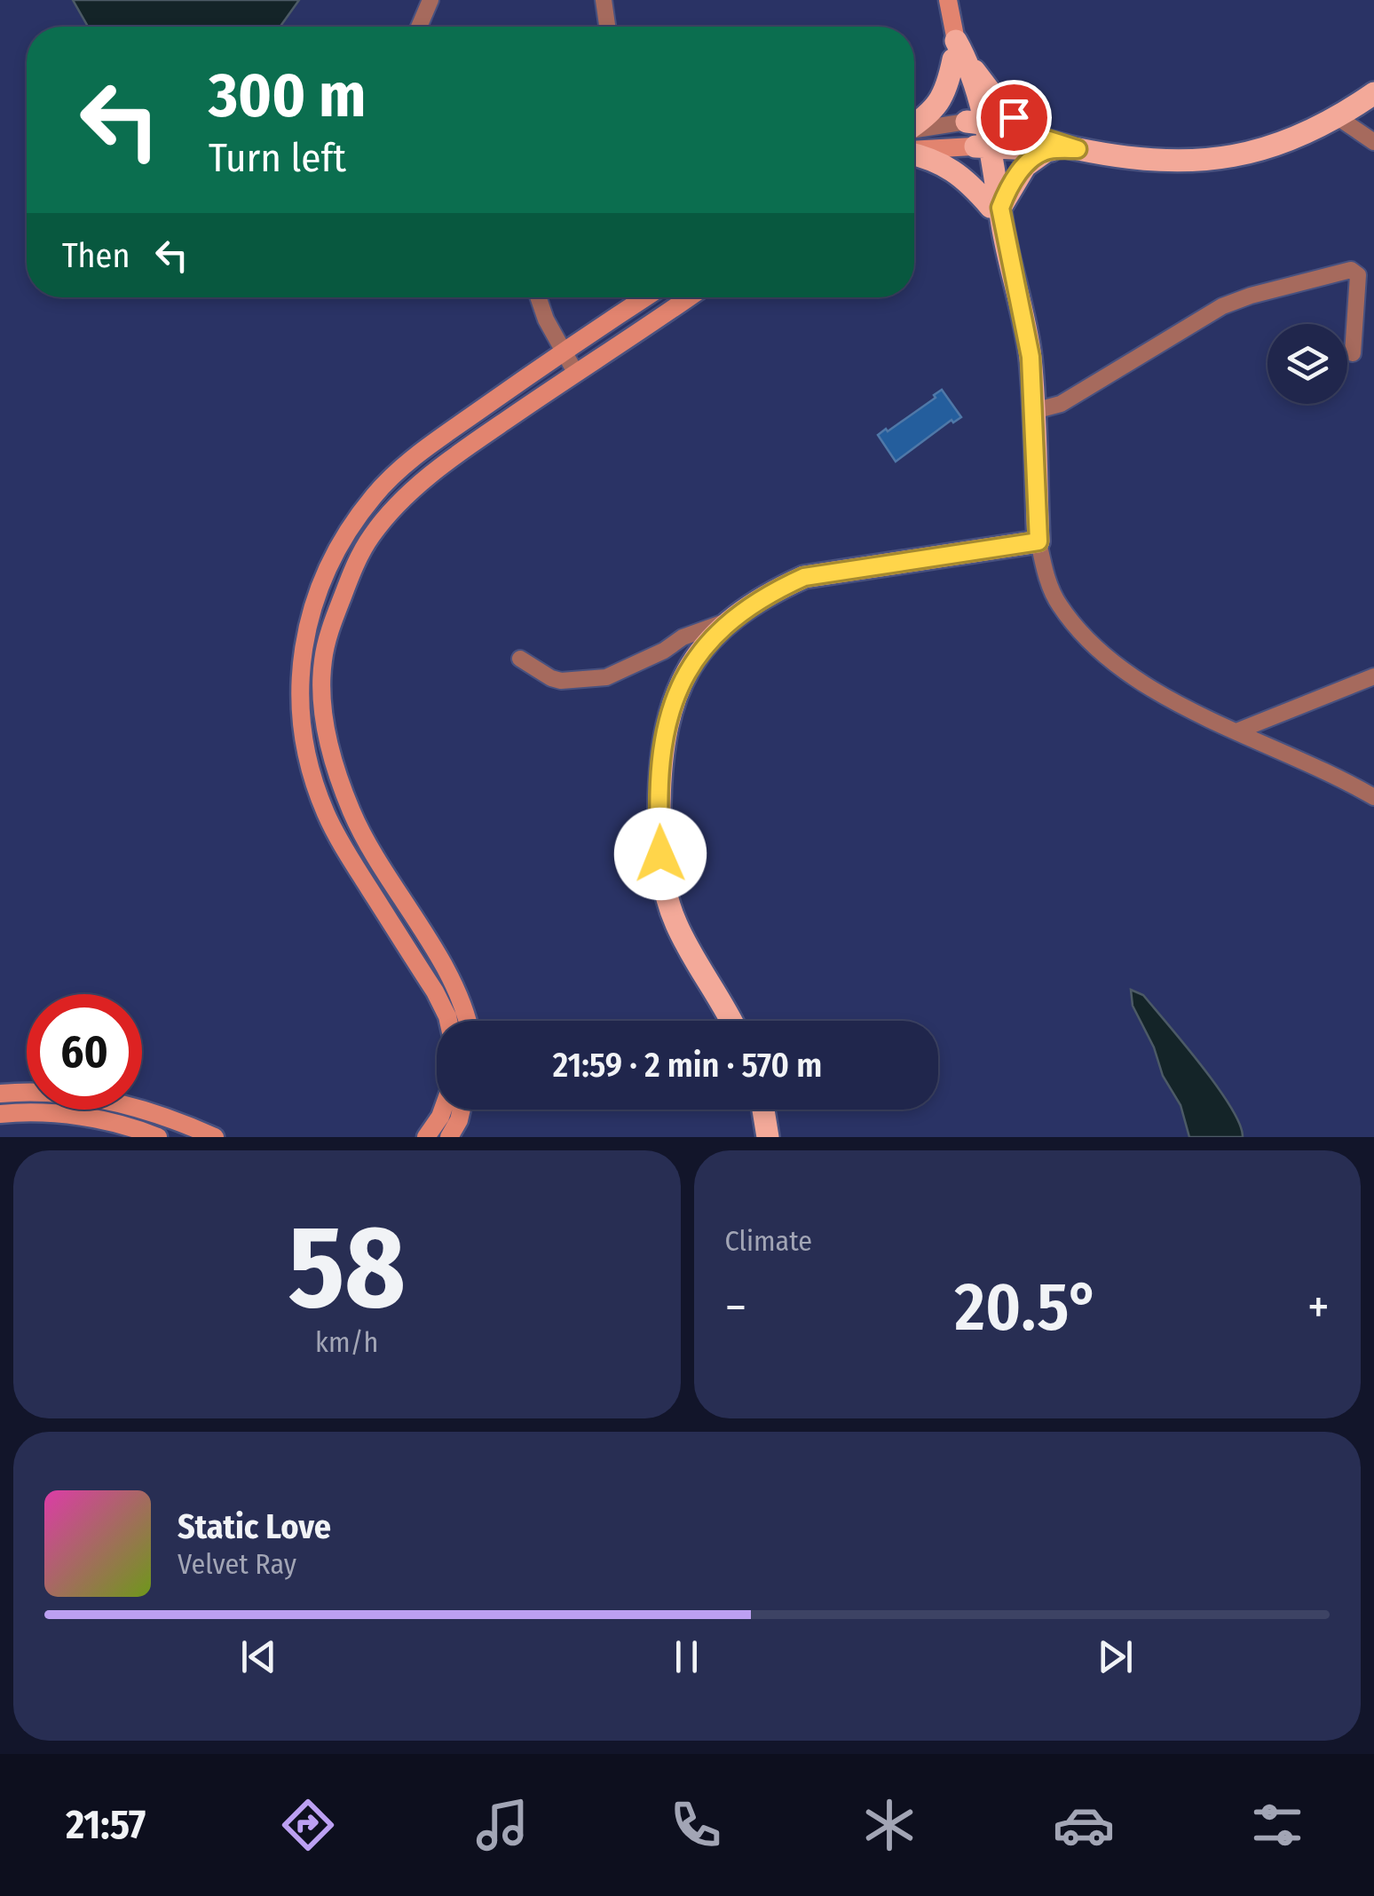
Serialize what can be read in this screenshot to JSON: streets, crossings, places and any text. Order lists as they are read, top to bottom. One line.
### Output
{"page":{"turn":["300 m","Turn left"],"then":"Then","limit":"60","trip":"21:59 · 2 min · 570 m","tile":[["58","km/h"],"Climate"],"heat":["−","20.5°","+"],"song":["Static Love","Velvet Ray"],"tabs":"21:57"}}
